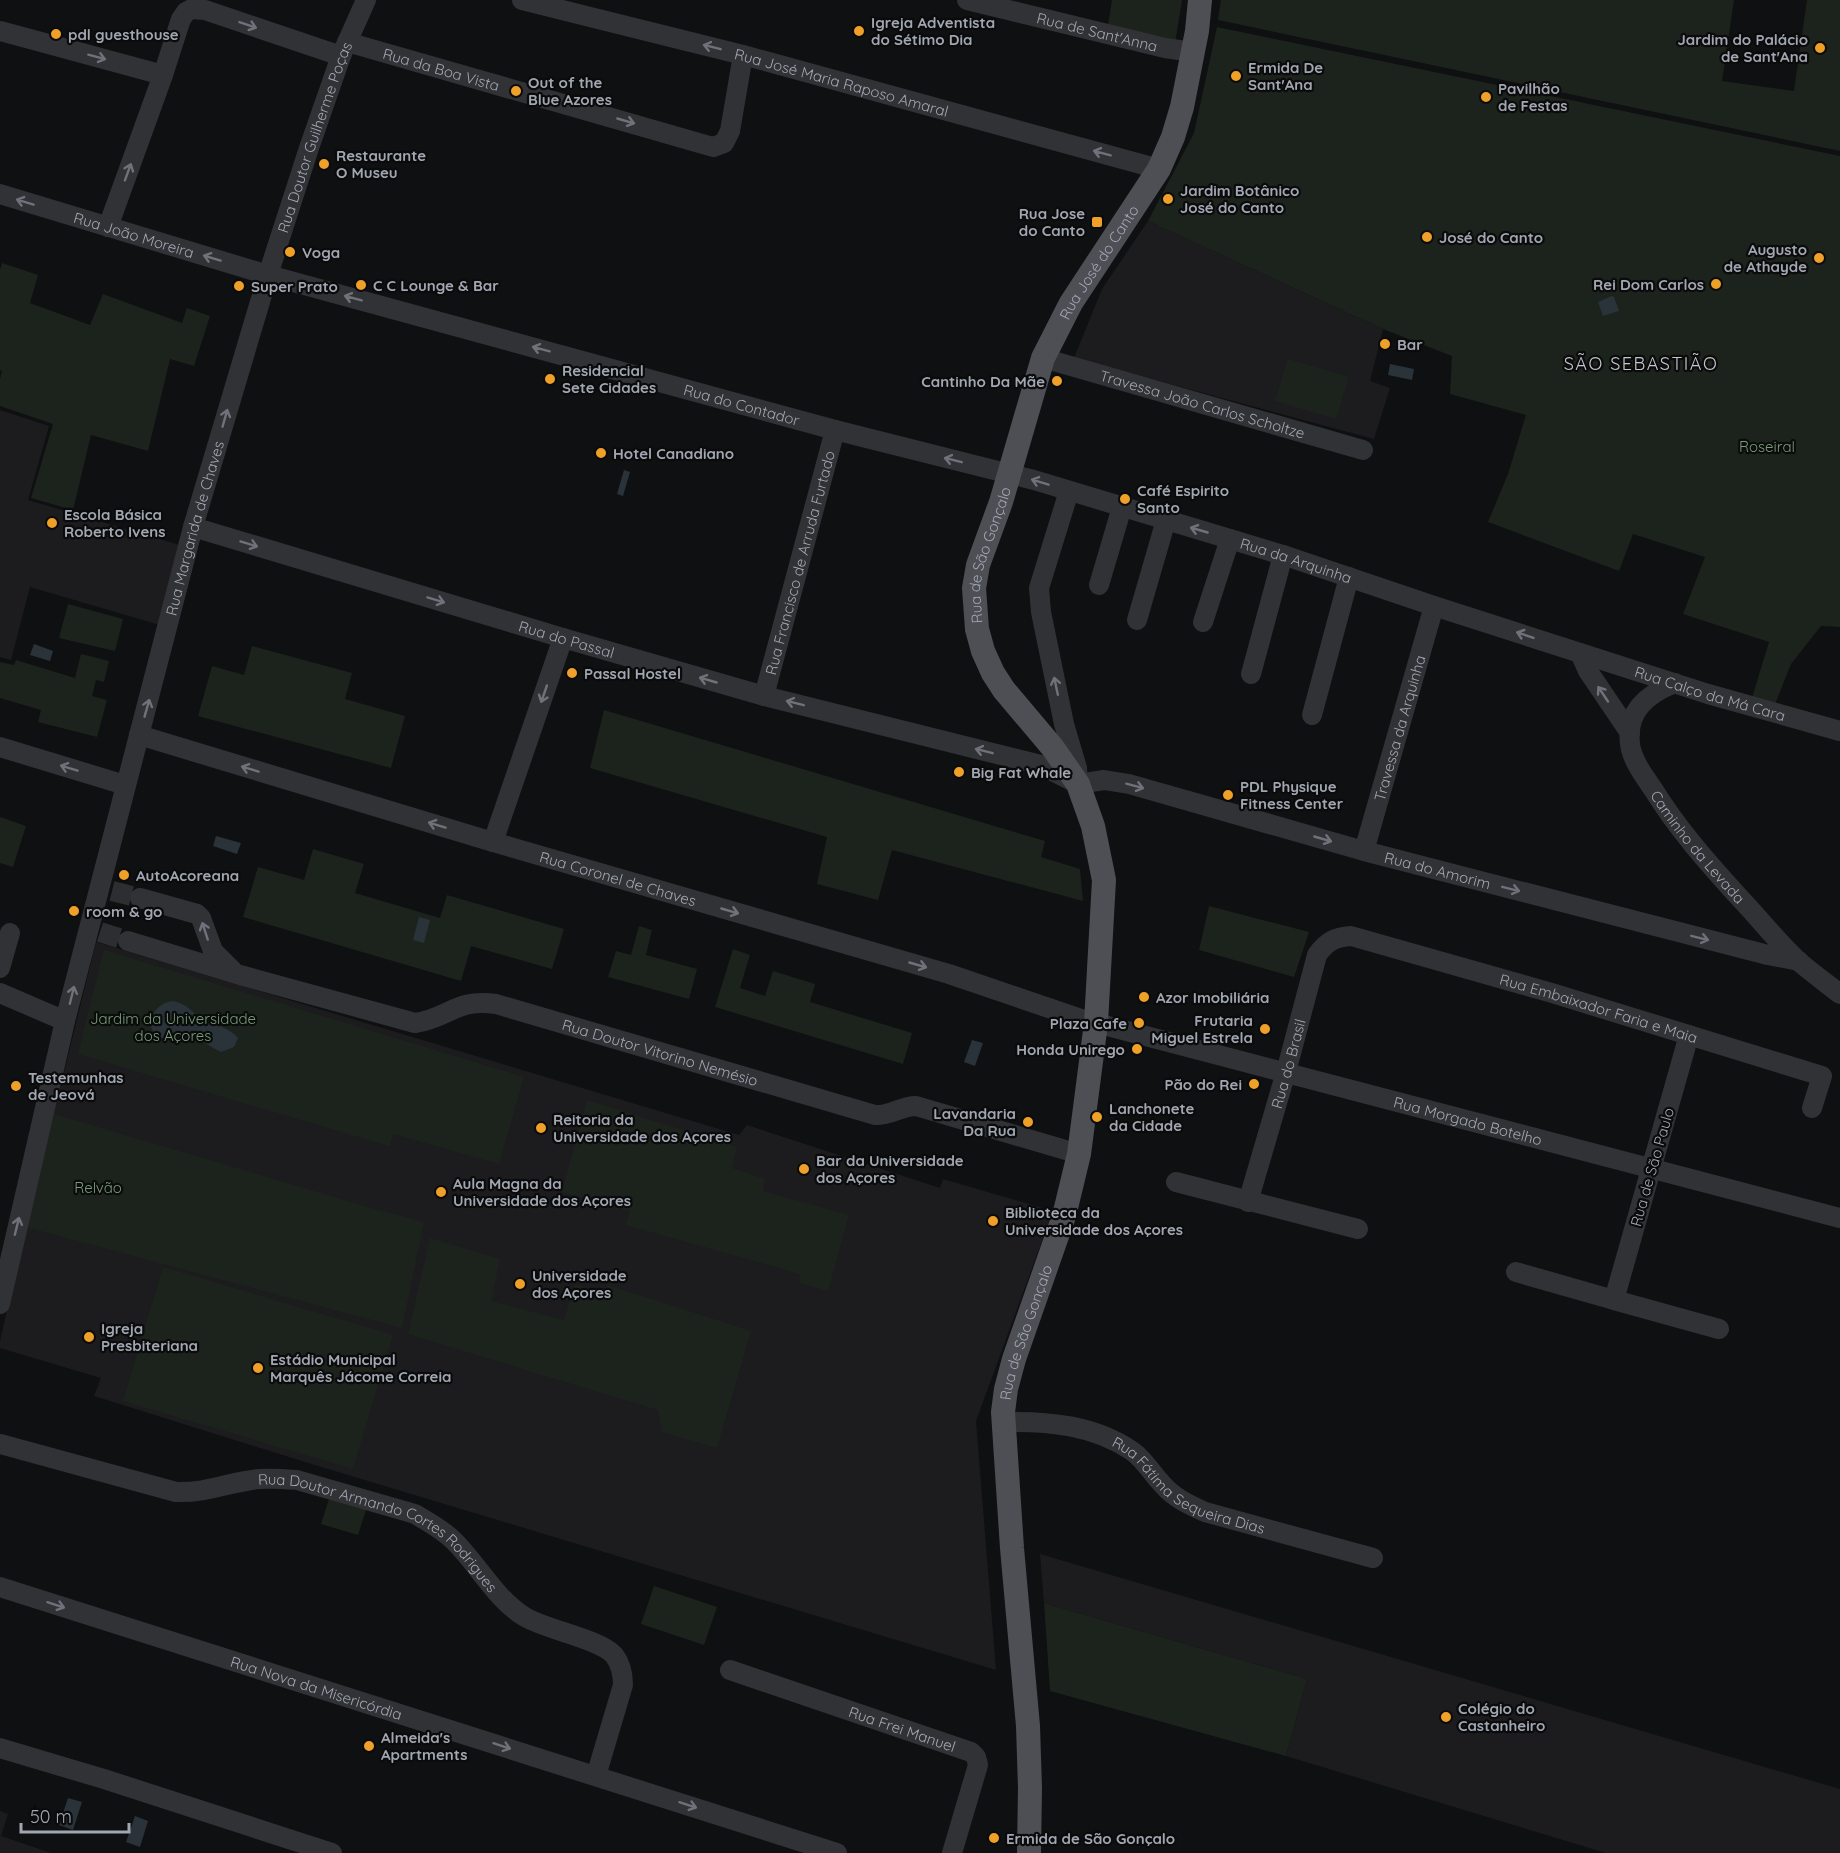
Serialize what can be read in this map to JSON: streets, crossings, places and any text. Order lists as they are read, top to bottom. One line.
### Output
{"streets":{"main road":["Rua José do Canto","Rua de São Gonçalo"],"street":["Rua de Sant'Anna","Rua da Boa Vista","Rua José Maria Raposo Amaral","Rua Doutor Guilherme Poças","Rua João Moreira","Rua do Contador","Travessa João Carlos Scholtze","Rua Margarida de Chaves","Rua da Arquinha","Rua Francisco de Arruda Furtado","Rua do Passal","Rua Calço da Má Cara","Travessa da Arquinha","Caminho da Levada","Rua do Amorim","Rua Coronel de Chaves","Rua Embaixador Faria e Maia","Rua Doutor Vitorino Nemésio","Rua do Brasil","Rua Morgado Botelho","Rua de São Paulo","Rua Fátima Sequeira Dias","Rua Doutor Armando Cortes Rodrigues","Rua Nova da Misericórdia","Rua Frei Manuel"]},"crossings":[["Rua de Sant'Anna","Rua José do Canto"],["Rua da Boa Vista","Rua José Maria Raposo Amaral"],["Rua da Boa Vista","Rua Doutor Guilherme Poças"],["Rua José Maria Raposo Amaral","Rua José do Canto"],["Rua Doutor Guilherme Poças","Rua João Moreira"],["Rua Doutor Guilherme Poças","Rua do Contador"],["Rua Doutor Guilherme Poças","Rua Margarida de Chaves"],["Rua João Moreira","Rua do Contador"],["Rua João Moreira","Rua Margarida de Chaves"],["Rua José do Canto","Rua do Contador"],["Rua José do Canto","Travessa João Carlos Scholtze"],["Rua José do Canto","Rua de São Gonçalo"],["Rua José do Canto","Rua da Arquinha"],["Rua do Contador","Rua Margarida de Chaves"],["Rua do Contador","Rua de São Gonçalo"],["Rua do Contador","Rua da Arquinha"],["Rua do Contador","Rua Francisco de Arruda Furtado"],["Rua Margarida de Chaves","Rua do Passal"],["Rua Margarida de Chaves","Rua Coronel de Chaves"],["Rua de São Gonçalo","Rua da Arquinha"],["Rua de São Gonçalo","Rua do Passal"],["Rua de São Gonçalo","Rua do Amorim"],["Rua de São Gonçalo","Rua Coronel de Chaves"],["Rua de São Gonçalo","Rua Doutor Vitorino Nemésio"],["Rua de São Gonçalo","Rua Morgado Botelho"],["Rua de São Gonçalo","Rua Fátima Sequeira Dias"],["Rua da Arquinha","Rua Calço da Má Cara"],["Rua da Arquinha","Travessa da Arquinha"],["Rua Francisco de Arruda Furtado","Rua do Passal"],["Rua do Passal","Rua do Amorim"],["Travessa da Arquinha","Rua do Amorim"],["Caminho da Levada","Rua do Amorim"],["Rua Coronel de Chaves","Rua Morgado Botelho"],["Rua Embaixador Faria e Maia","Rua do Brasil"],["Rua Embaixador Faria e Maia","Rua de São Paulo"],["Rua do Brasil","Rua Morgado Botelho"],["Rua Morgado Botelho","Rua de São Paulo"],["Rua Doutor Armando Cortes Rodrigues","Rua Nova da Misericórdia"]],"one_way":["Rua da Boa Vista","Rua José Maria Raposo Amaral","Rua do Contador","Rua Margarida de Chaves","Rua da Arquinha","Rua do Amorim"],"districts":["SÃO SEBASTIÃO"],"parks":["Roseiral","Jardim da Universidade dos Açores","Relvão"],"places":{"other":["Igreja Adventista do Sétimo Dia","pdl guesthouse","Jardim do Palácio de Sant'Ana","Ermida De Sant'Ana","Out of the Blue Azores","Pavilhão de Festas","Restaurante O Museu","Jardim Botânico José do Canto","José do Canto","Voga","Augusto de Athayde","Rei Dom Carlos","C C Lounge & Bar","Super Prato","Bar","Residencial Sete Cidades","Cantinho Da Mãe","Hotel Canadiano","Café Espirito Santo","Escola Básica Roberto Ivens","Passal Hostel","Big Fat Whale","PDL Physique Fitness Center","AutoAcoreana","room & go","Azor Imobiliária","Plaza Cafe","Frutaria Miguel Estrela","Honda Unirego","Pão do Rei","Testemunhas de Jeová","Lanchonete da Cidade","Lavandaria Da Rua","Reitoria da Universidade dos Açores","Bar da Universidade dos Açores","Aula Magna da Universidade dos Açores","Biblioteca da Universidade dos Açores","Universidade dos Açores","Igreja Presbiteriana","Estádio Municipal Marquês Jácome Correia","Colégio do Castanheiro","Almeida's Apartments","Ermida de São Gonçalo"],"transit":["Rua Jose do Canto"]},"scale_bar":"50 m"}
